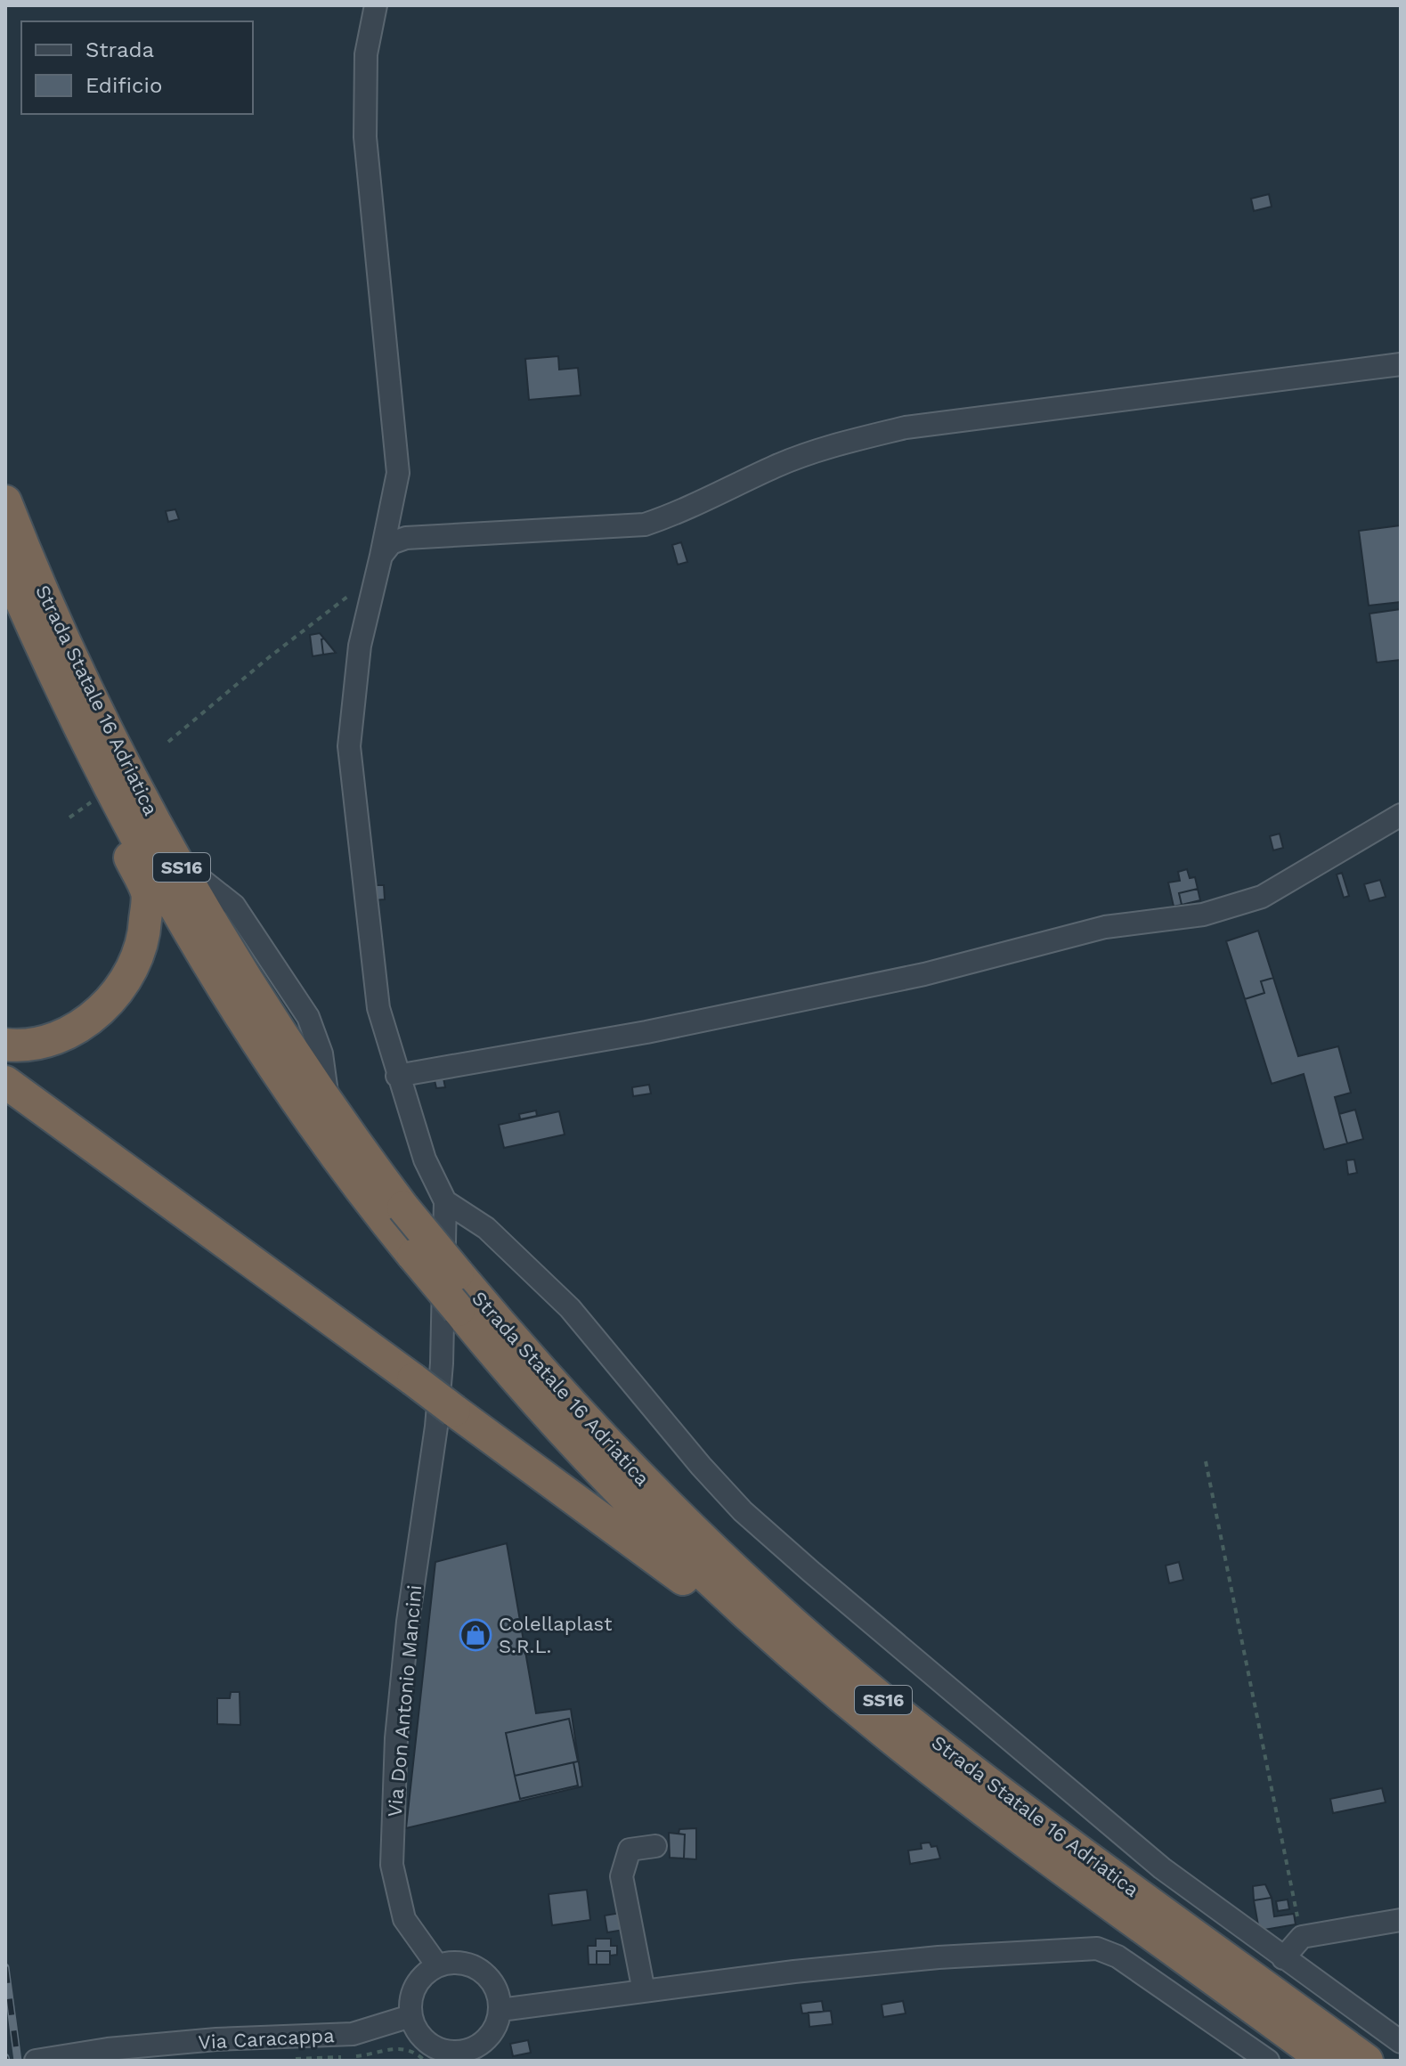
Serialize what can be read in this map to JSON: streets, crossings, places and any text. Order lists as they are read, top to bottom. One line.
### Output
{"streets":{"highway":["Strada Statale 16 Adriatica","SS16"],"street":["Via Don Antonio Mancini","Via Caracappa"]},"crossings":[["Via Don Antonio Mancini","Via Caracappa"]],"places":{"shop":["Colellaplast S.R.L."]},"legend":["Strada","Edificio"]}
